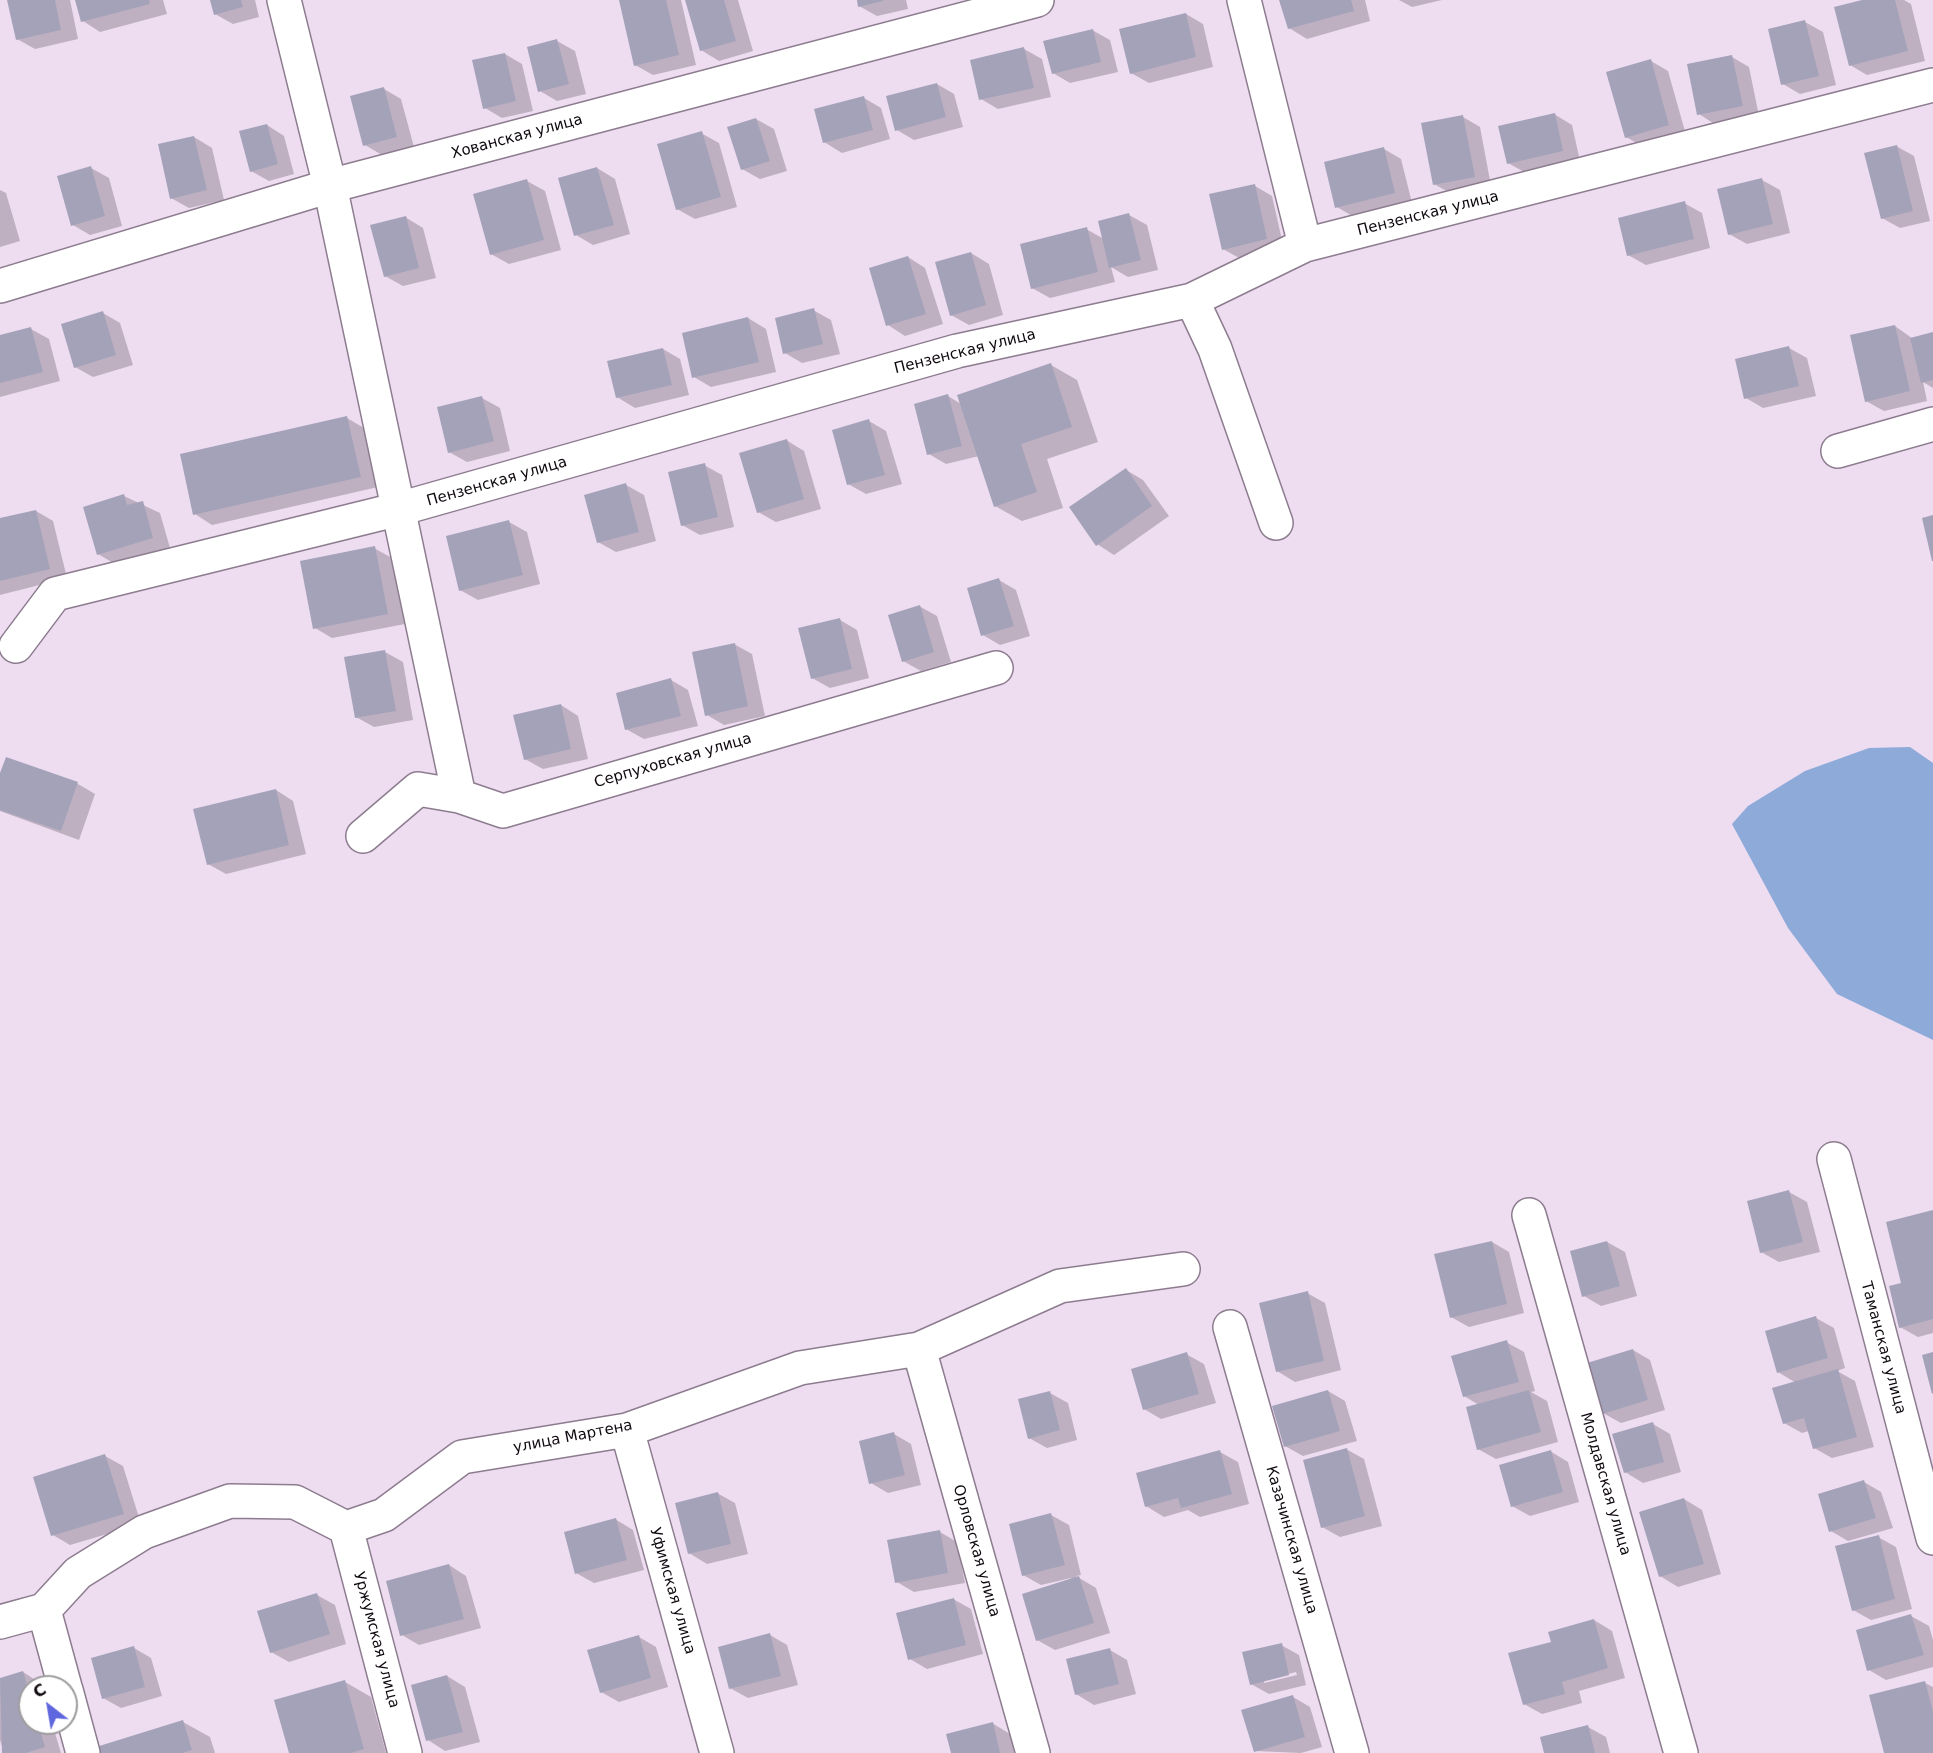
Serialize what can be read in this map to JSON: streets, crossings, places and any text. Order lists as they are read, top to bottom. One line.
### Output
{"streets":{"street":["Хованская улица","Пензенская улица","Серпуховская улица","Таманская улица","улица Мартена","Молдавская улица","Казачинская улица","Орловская улица","Уфимская улица","Уржумская улица"]},"crossings":[["улица Мартена","Орловская улица"],["улица Мартена","Уфимская улица"],["улица Мартена","Уржумская улица"]],"north":"top left"}
